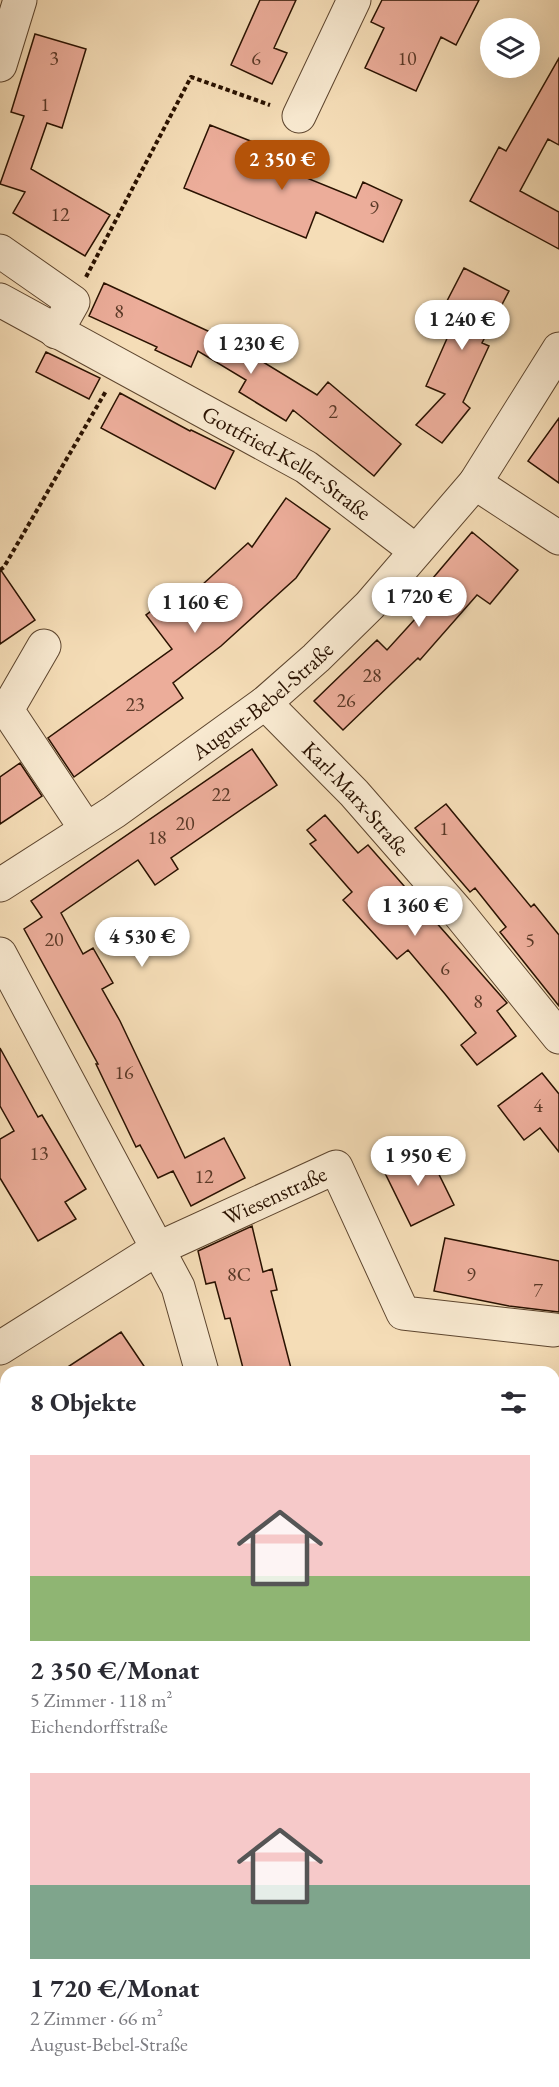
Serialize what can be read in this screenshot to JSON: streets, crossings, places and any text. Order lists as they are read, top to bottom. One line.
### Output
{"streets":{"street":["Gottfried-Keller-Straße","August-Bebel-Straße","Karl-Marx-Straße","Wiesenstraße"]},"crossings":[["Gottfried-Keller-Straße","August-Bebel-Straße"],["August-Bebel-Straße","Karl-Marx-Straße"]],"house_numbers":["3","6","10","1","9","12","8","2","28","26","23","22","20","1","18","20","5","6","8","16","4","13","12","8C","9","7"],"page":{"price":["2 350 €","1 240 €","1 230 €","1 720 €","1 160 €","1 360 €","4 530 €","1 950 €"],"heading":"8 Objekte","list":[{"name":"2 350 €/Monat","note":"5 Zimmer · 118 m² · Eichendorffstraße"},{"name":"1 720 €/Monat","note":"2 Zimmer · 66 m² · August-Bebel-Straße"}]}}
